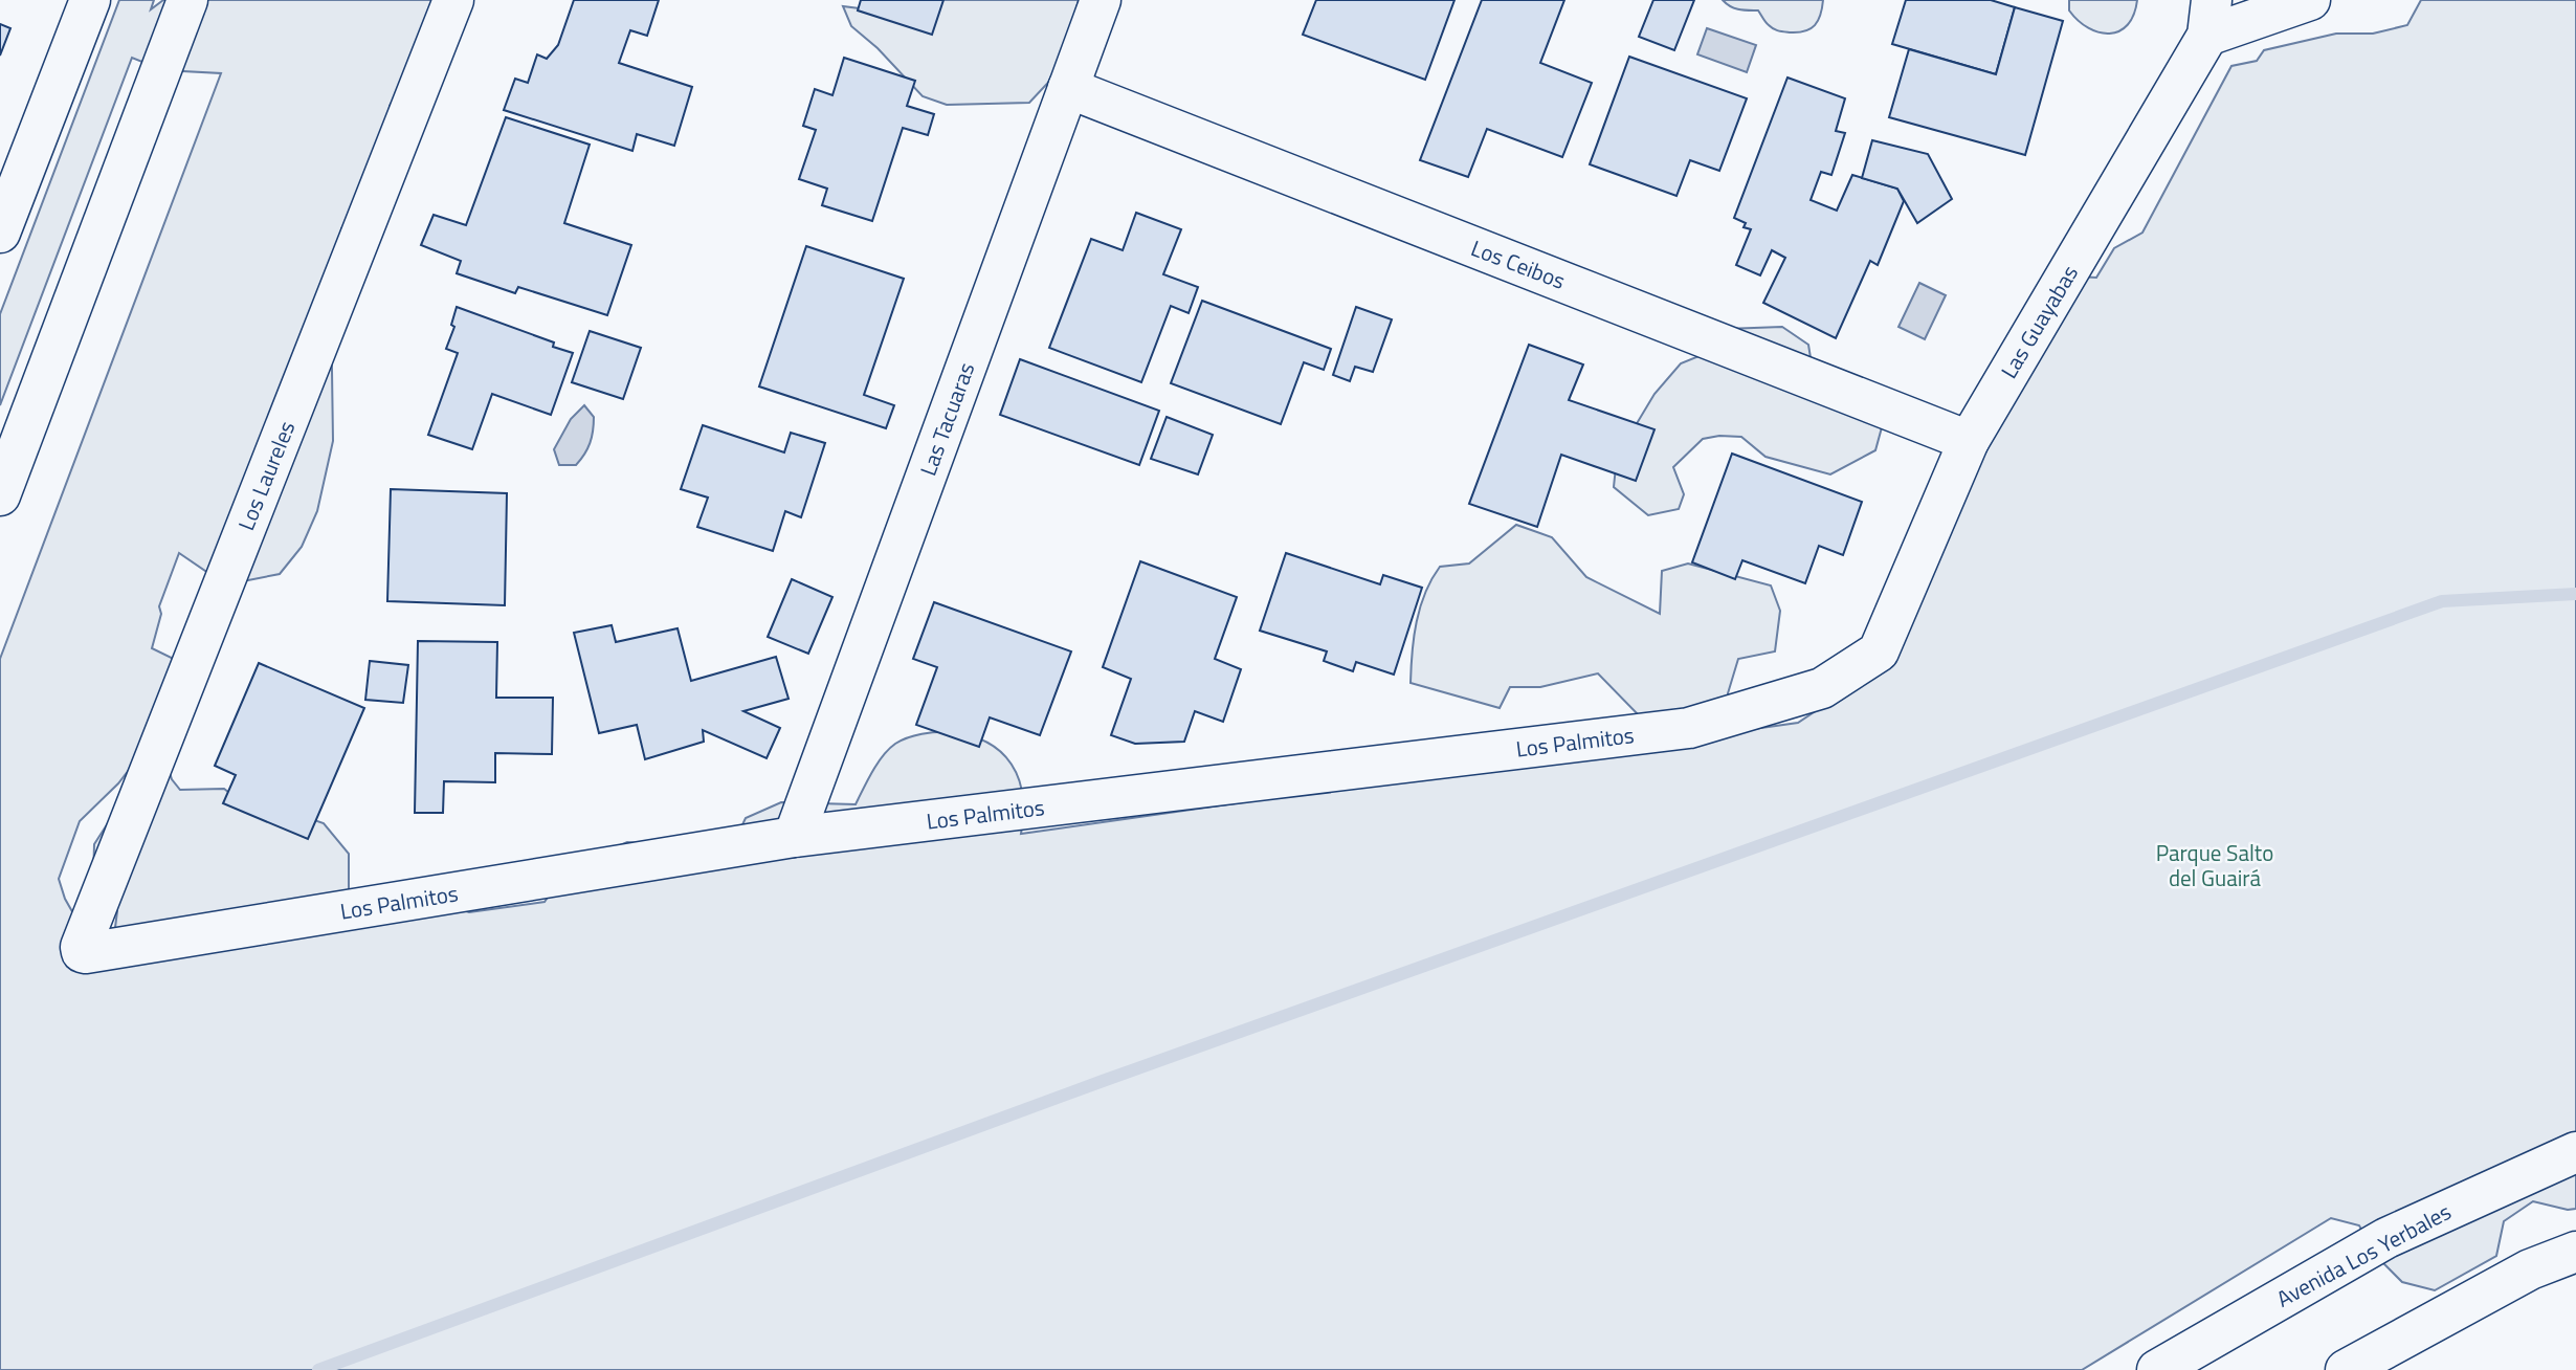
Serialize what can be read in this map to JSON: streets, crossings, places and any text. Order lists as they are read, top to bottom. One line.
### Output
{"streets":{"main road":["Los Ceibos","Las Guayabas","Las Tacuaras","Los Laureles","Los Palmitos","Avenida Los Yerbales"]},"crossings":[["Los Ceibos","Las Guayabas"],["Los Ceibos","Las Tacuaras"],["Las Guayabas","Los Palmitos"],["Las Tacuaras","Los Palmitos"],["Los Laureles","Los Palmitos"]],"parks":["Parque Salto del Guairá"]}
